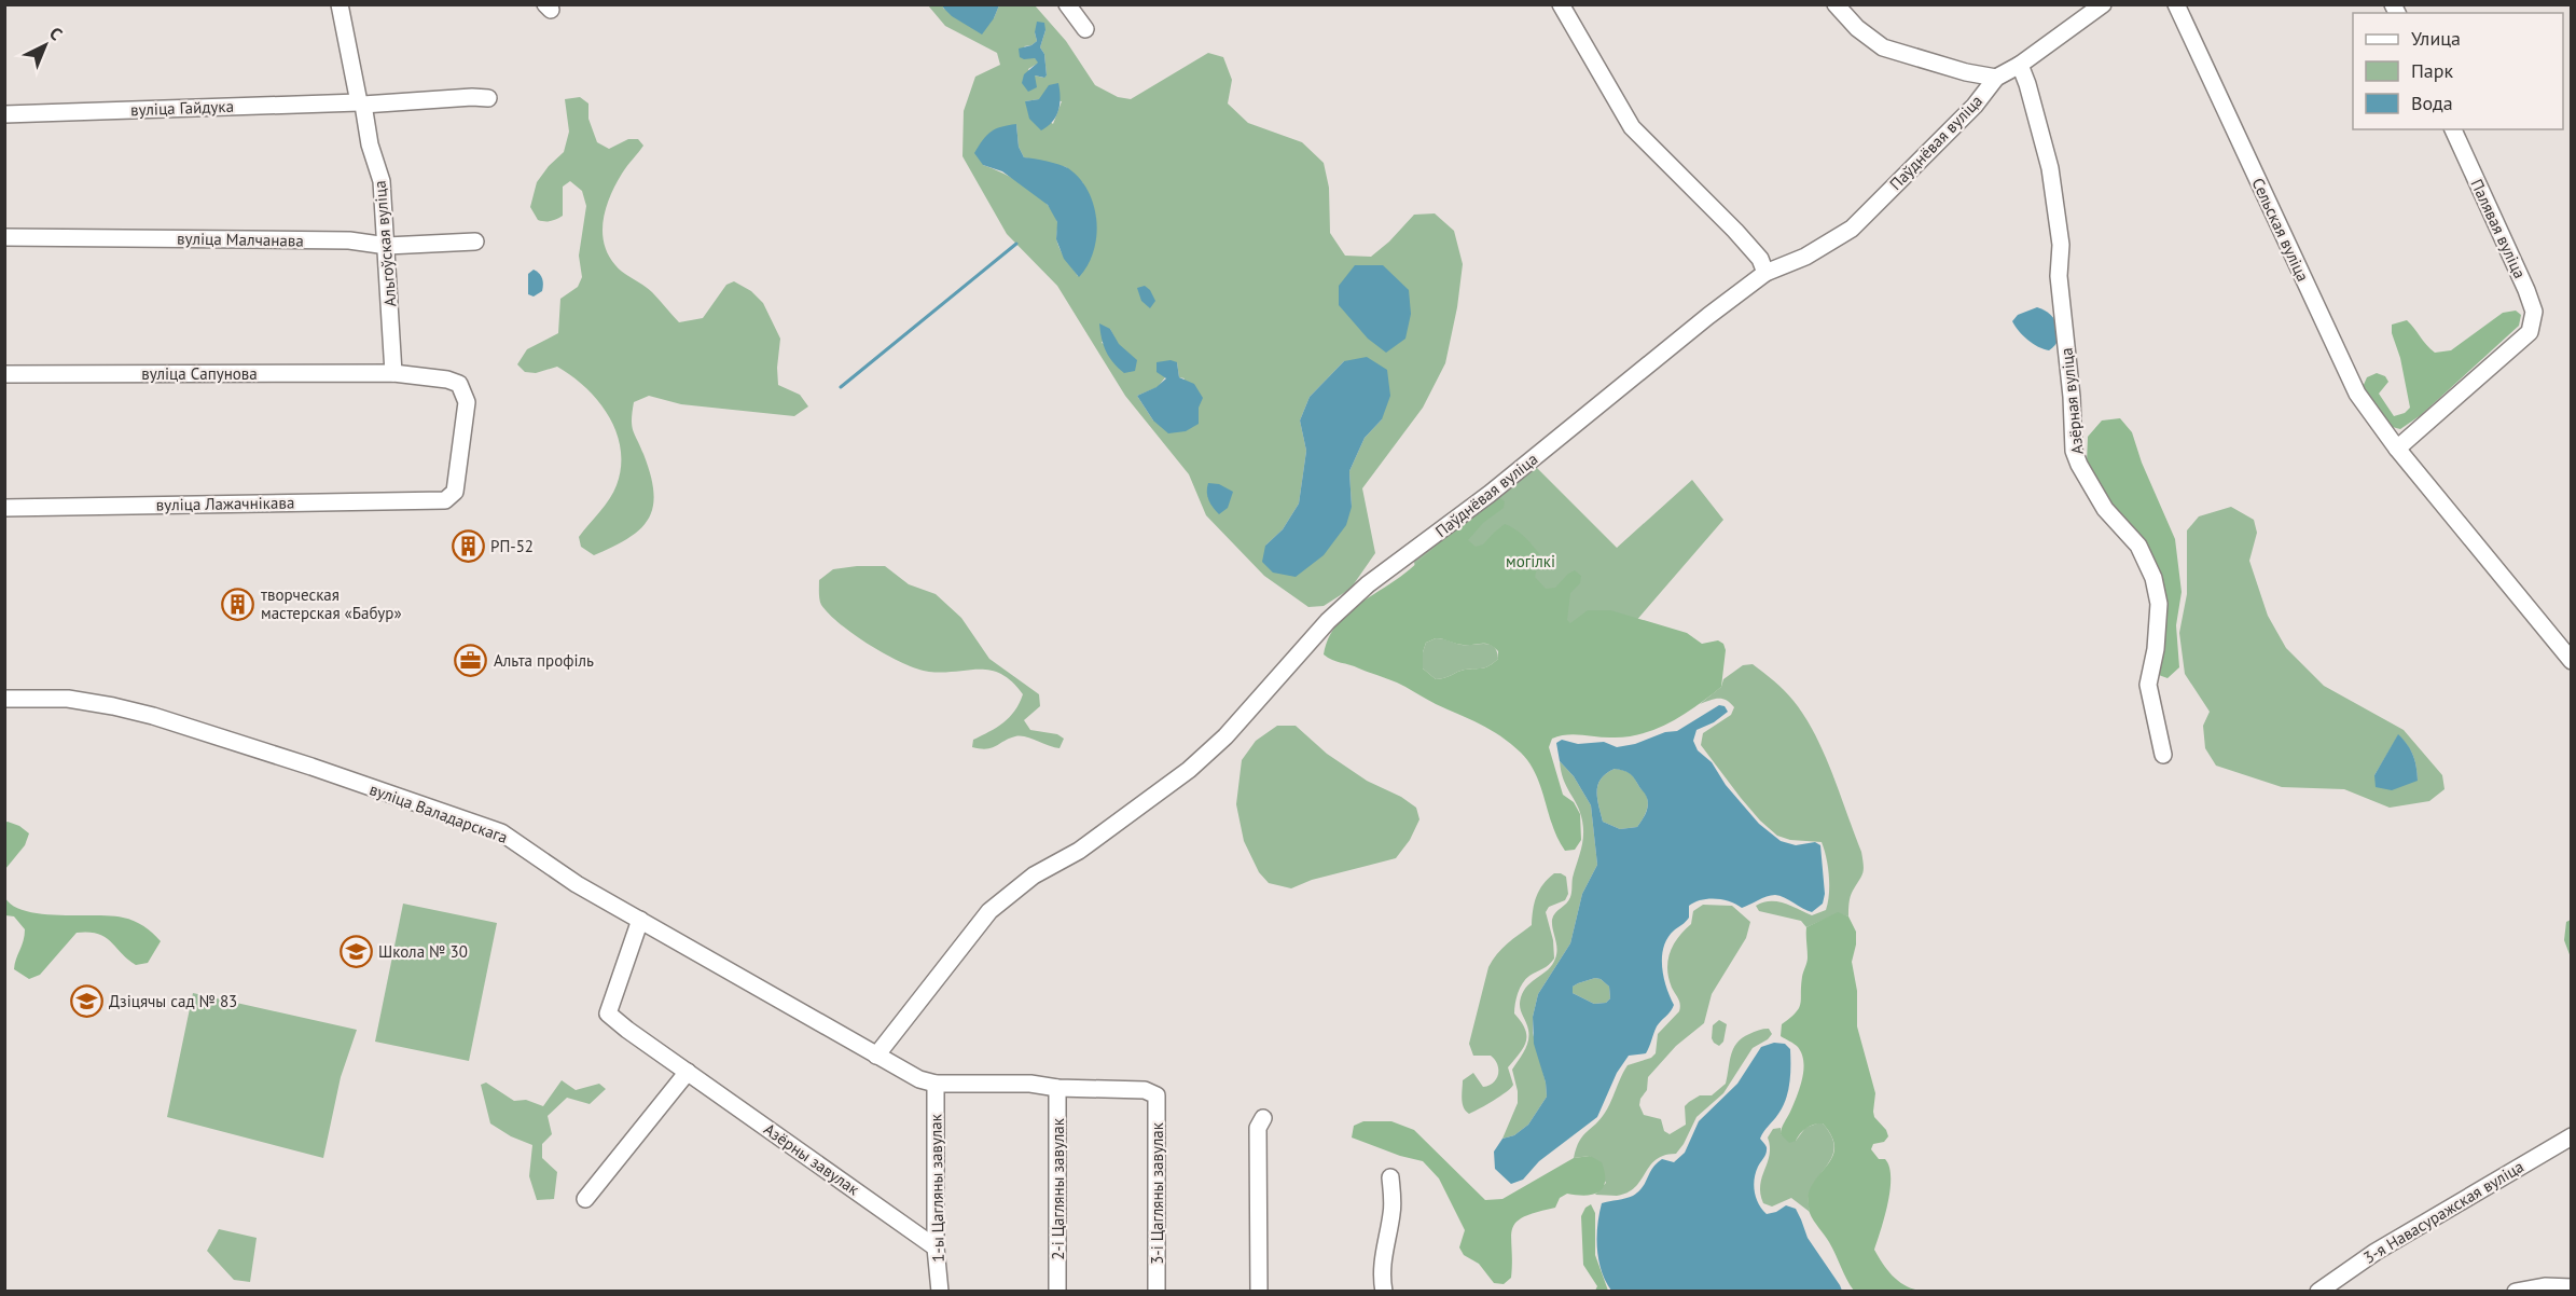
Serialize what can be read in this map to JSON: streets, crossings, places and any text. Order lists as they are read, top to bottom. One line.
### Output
{"streets":{"street":["вуліца Гайдука","Паўднёвая вуліца","Палявая вуліца","Сельская вуліца","вуліца Малчанава","Альгоўская вуліца","вуліца Сапунова","Азёрная вуліца","вуліца Лажачнікава","вуліца Валадарскага","Азёрны завулак","1-ы Цагляны завулак","2-і Цагляны завулак","3-і Цагляны завулак","3-я Навасуражская вуліца"]},"crossings":[["вуліца Гайдука","Альгоўская вуліца"],["Паўднёвая вуліца","Азёрная вуліца"],["Паўднёвая вуліца","вуліца Валадарскага"],["Палявая вуліца","Сельская вуліца"],["вуліца Малчанава","Альгоўская вуліца"],["Альгоўская вуліца","вуліца Сапунова"],["вуліца Сапунова","вуліца Лажачнікава"],["вуліца Валадарскага","Азёрны завулак"],["вуліца Валадарскага","1-ы Цагляны завулак"],["Азёрны завулак","1-ы Цагляны завулак"],["2-і Цагляны завулак","3-і Цагляны завулак"]],"parks":["могілкі"],"places":{"building":["РП-52","творческая мастерская «Бабур»"],"office":["Альта профіль"],"school or university":["Школа № 30","Дзіцячы сад № 83"]},"legend":["Улица","Парк","Вода"],"north":"top right"}
